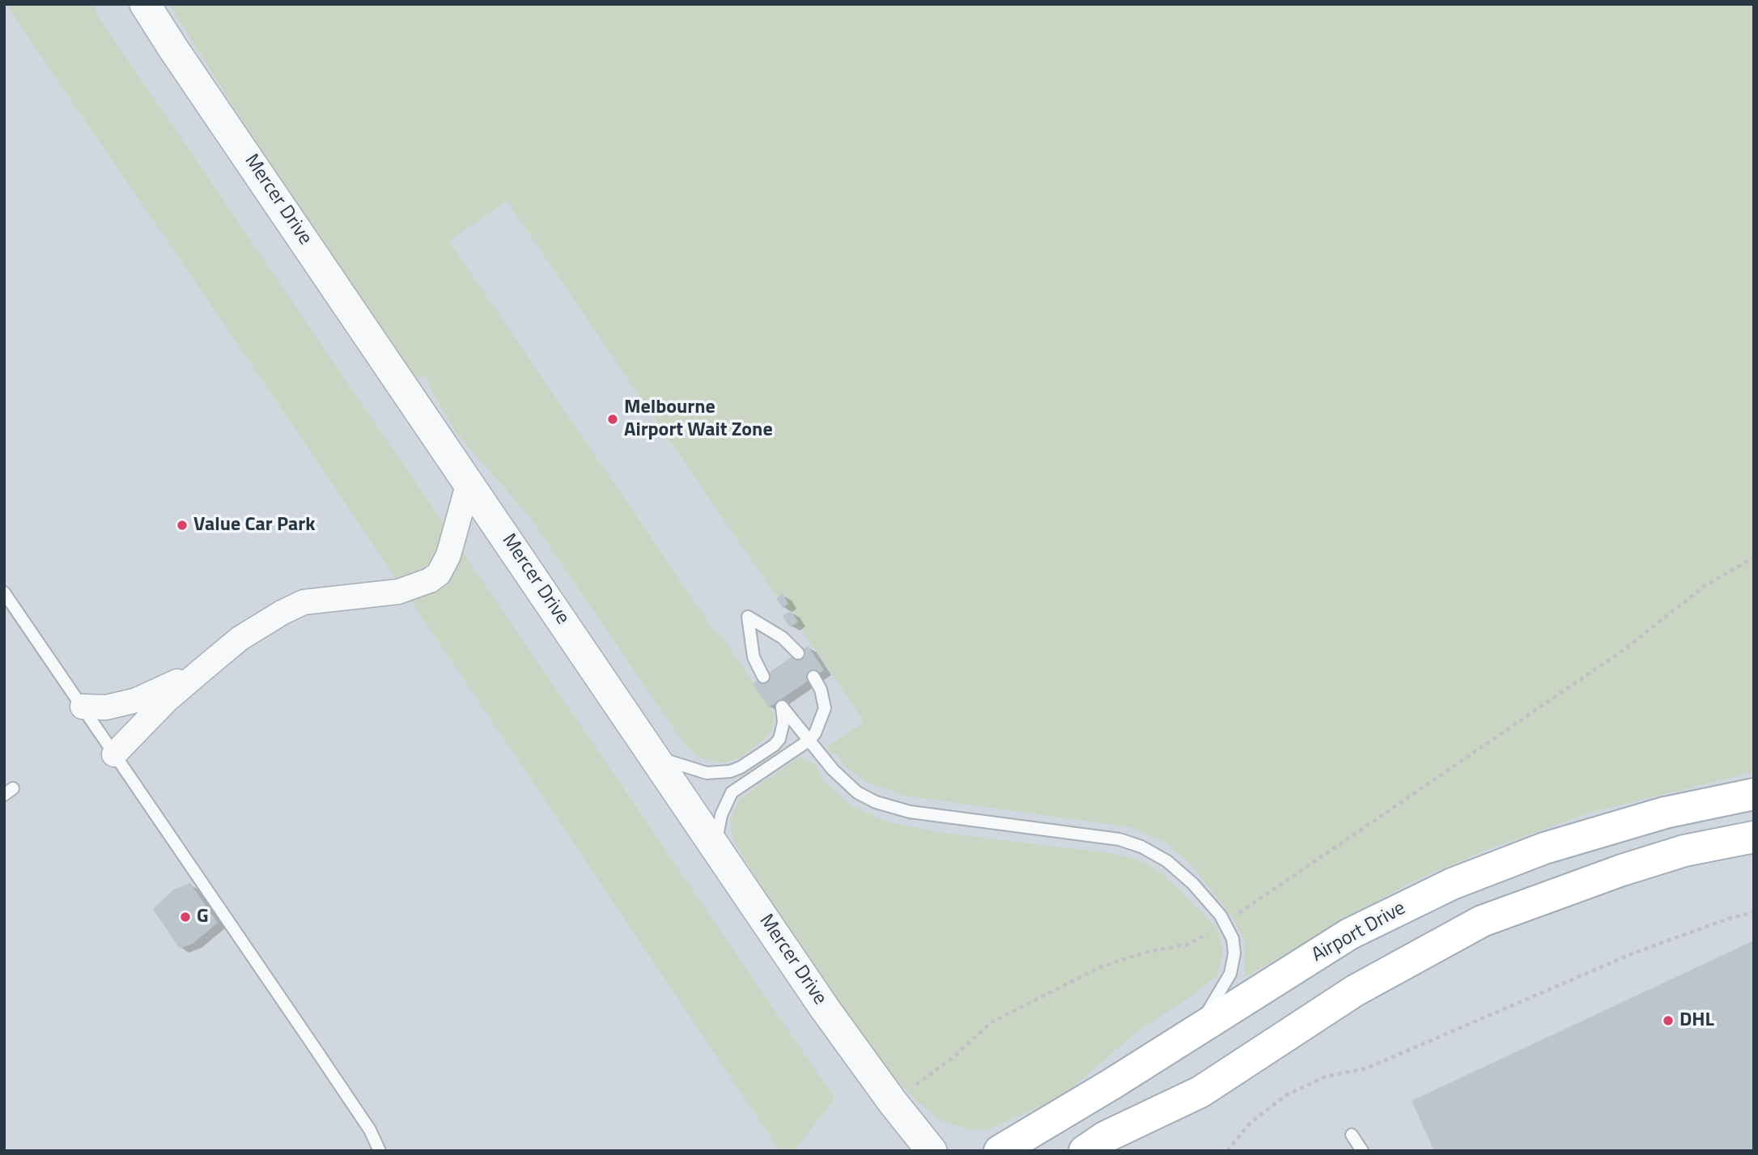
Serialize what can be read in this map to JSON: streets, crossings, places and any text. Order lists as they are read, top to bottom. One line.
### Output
{"streets":{"main road":["Airport Drive"],"street":["Mercer Drive"]},"places":["Melbourne Airport Wait Zone","Value Car Park","G","DHL"]}
